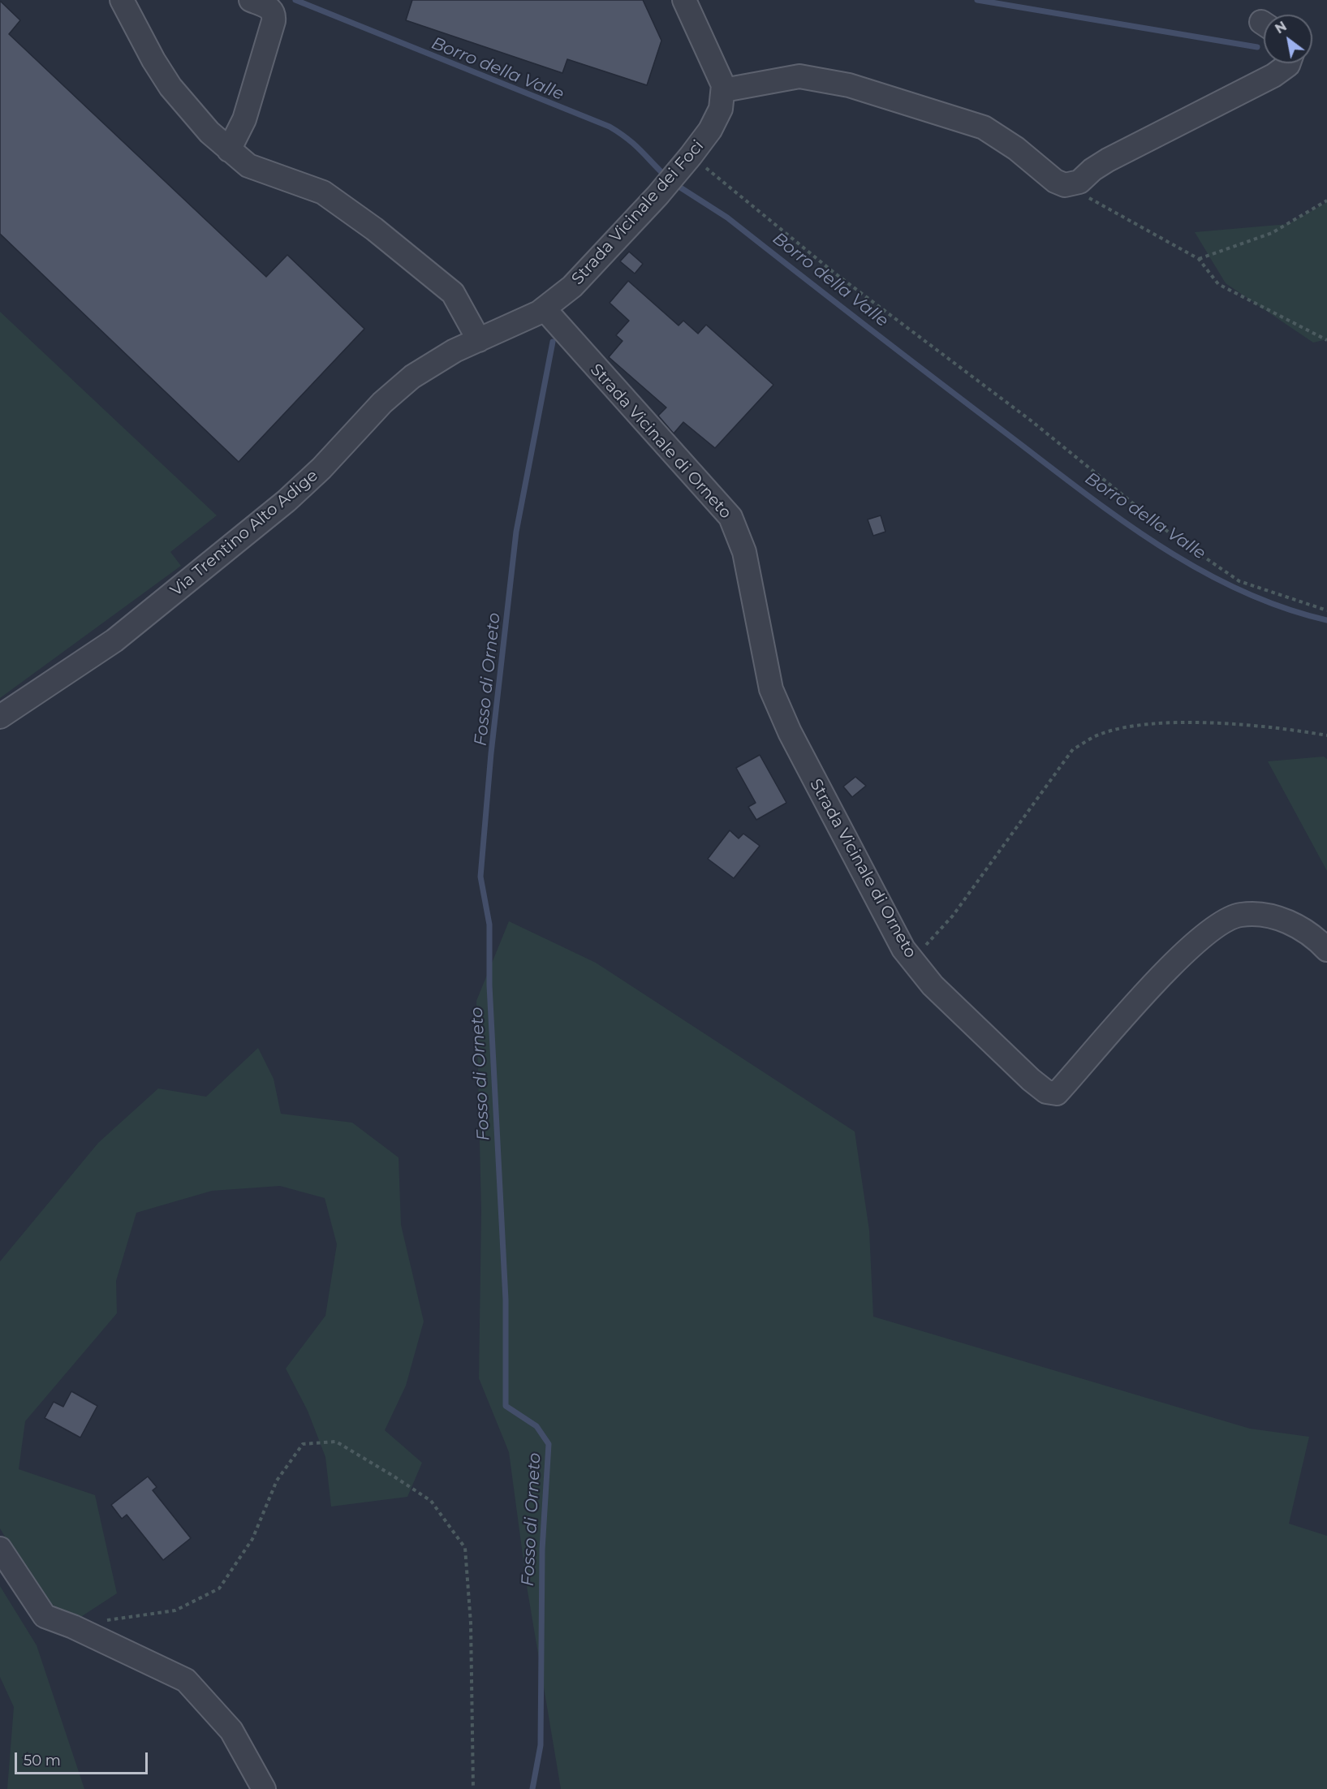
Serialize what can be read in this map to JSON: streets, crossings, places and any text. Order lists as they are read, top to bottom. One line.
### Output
{"streets":{"street":["Strada Vicinale dei Foci","Strada Vicinale di Orneto","Via Trentino Alto Adige"]},"crossings":[["Strada Vicinale dei Foci","Strada Vicinale di Orneto"],["Strada Vicinale dei Foci","Via Trentino Alto Adige"],["Strada Vicinale di Orneto","Via Trentino Alto Adige"]],"water":["Borro della Valle","Fosso di Orneto"],"scale_bar":"50 m","north":"top left"}
